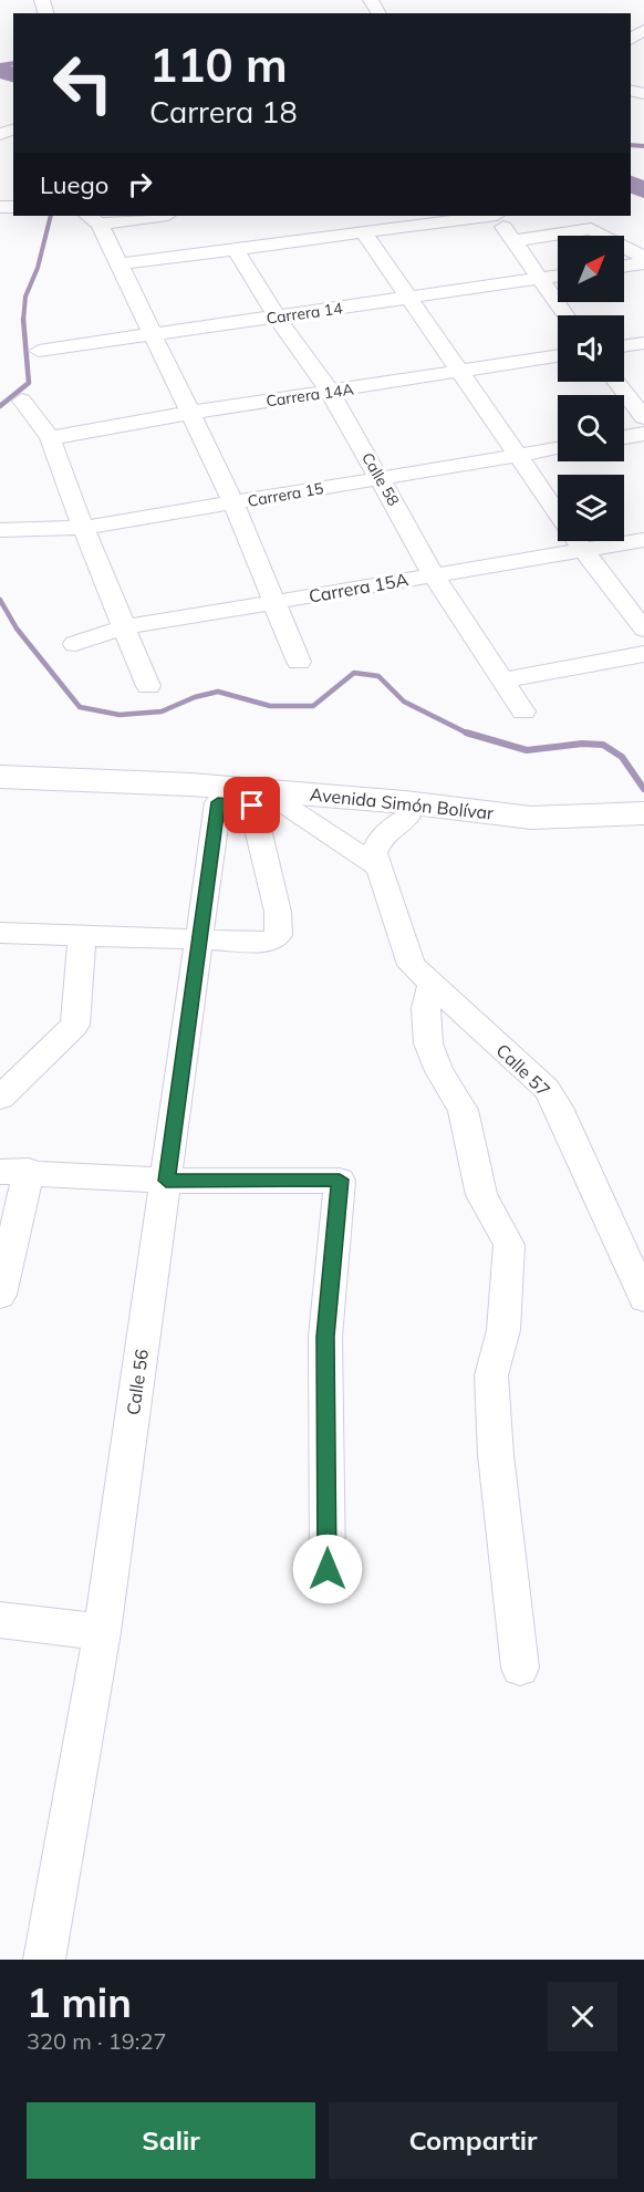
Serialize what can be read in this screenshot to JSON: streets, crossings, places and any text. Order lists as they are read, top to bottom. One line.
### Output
{"streets":{"main road":["Avenida Simón Bolívar"],"street":["Carrera 14","Carrera 14A","Calle 58","Carrera 15","Carrera 15A","Calle 57","Calle 56"]},"crossings":[["Carrera 14","Calle 58"],["Carrera 14A","Calle 58"],["Calle 58","Carrera 15"],["Calle 58","Carrera 15A"],["Avenida Simón Bolívar","Calle 56"]],"north":"top right","page":{"turn":["110 m","Carrera 18"],"then":"Luego","heading":["1 min","320 m · 19:27"],"buttons":["Salir","Compartir"]}}
